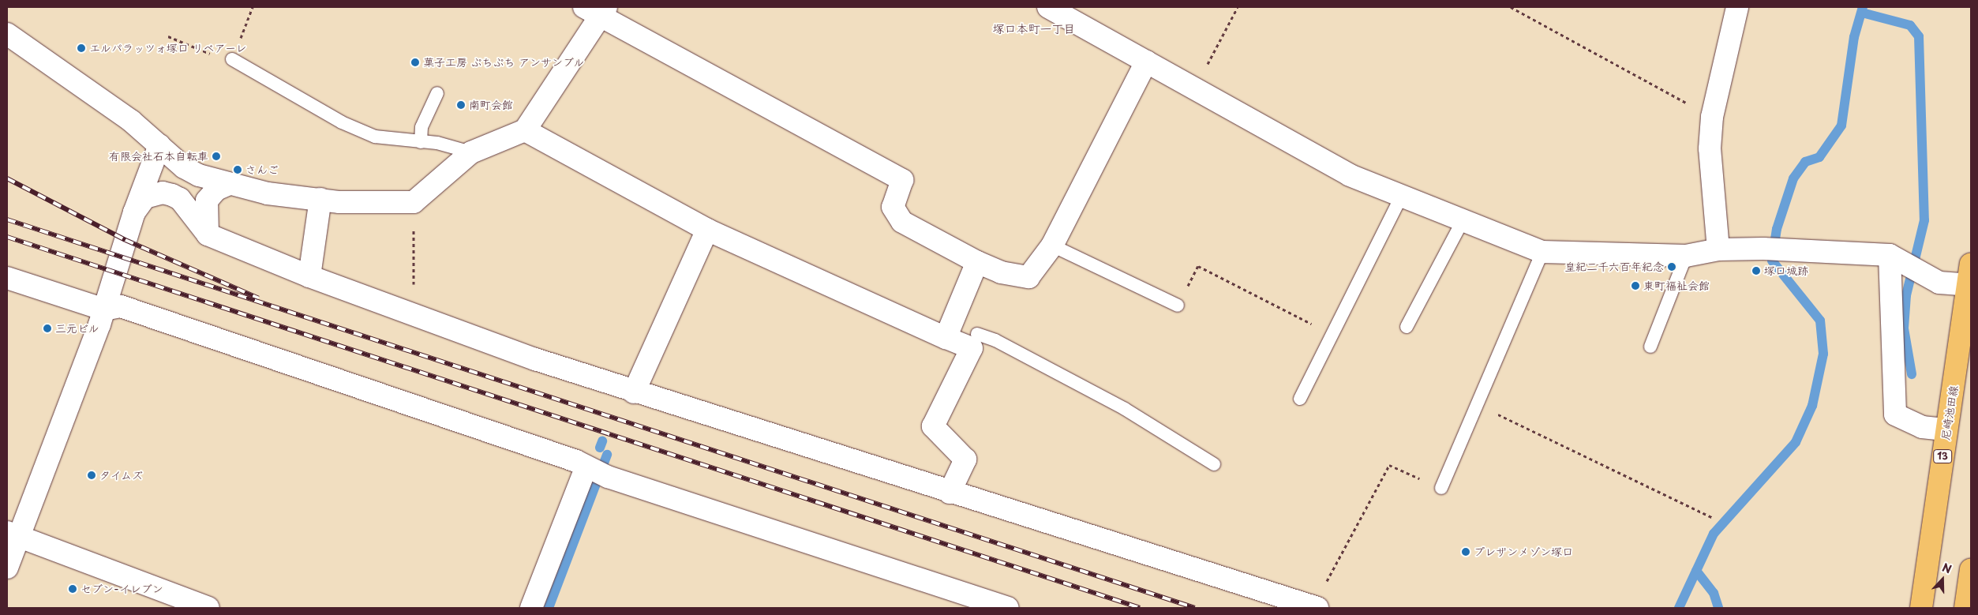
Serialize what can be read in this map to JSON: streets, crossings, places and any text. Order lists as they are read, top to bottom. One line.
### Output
{"streets":{"main road":["尼崎池田線","13"]},"districts":["塚口本町一丁目"],"places":["エルパラッツォ塚口 リベアーレ","菓子工房 ぷちぷち アンサンブル","南町会館","有限会社石本自転車","さんご","皇紀二千六百年紀念","塚口城跡","東町福祉会館","三元ビル","タイムズ","プレザンメゾン塚口","セブン-イレブン"],"north":"top"}
